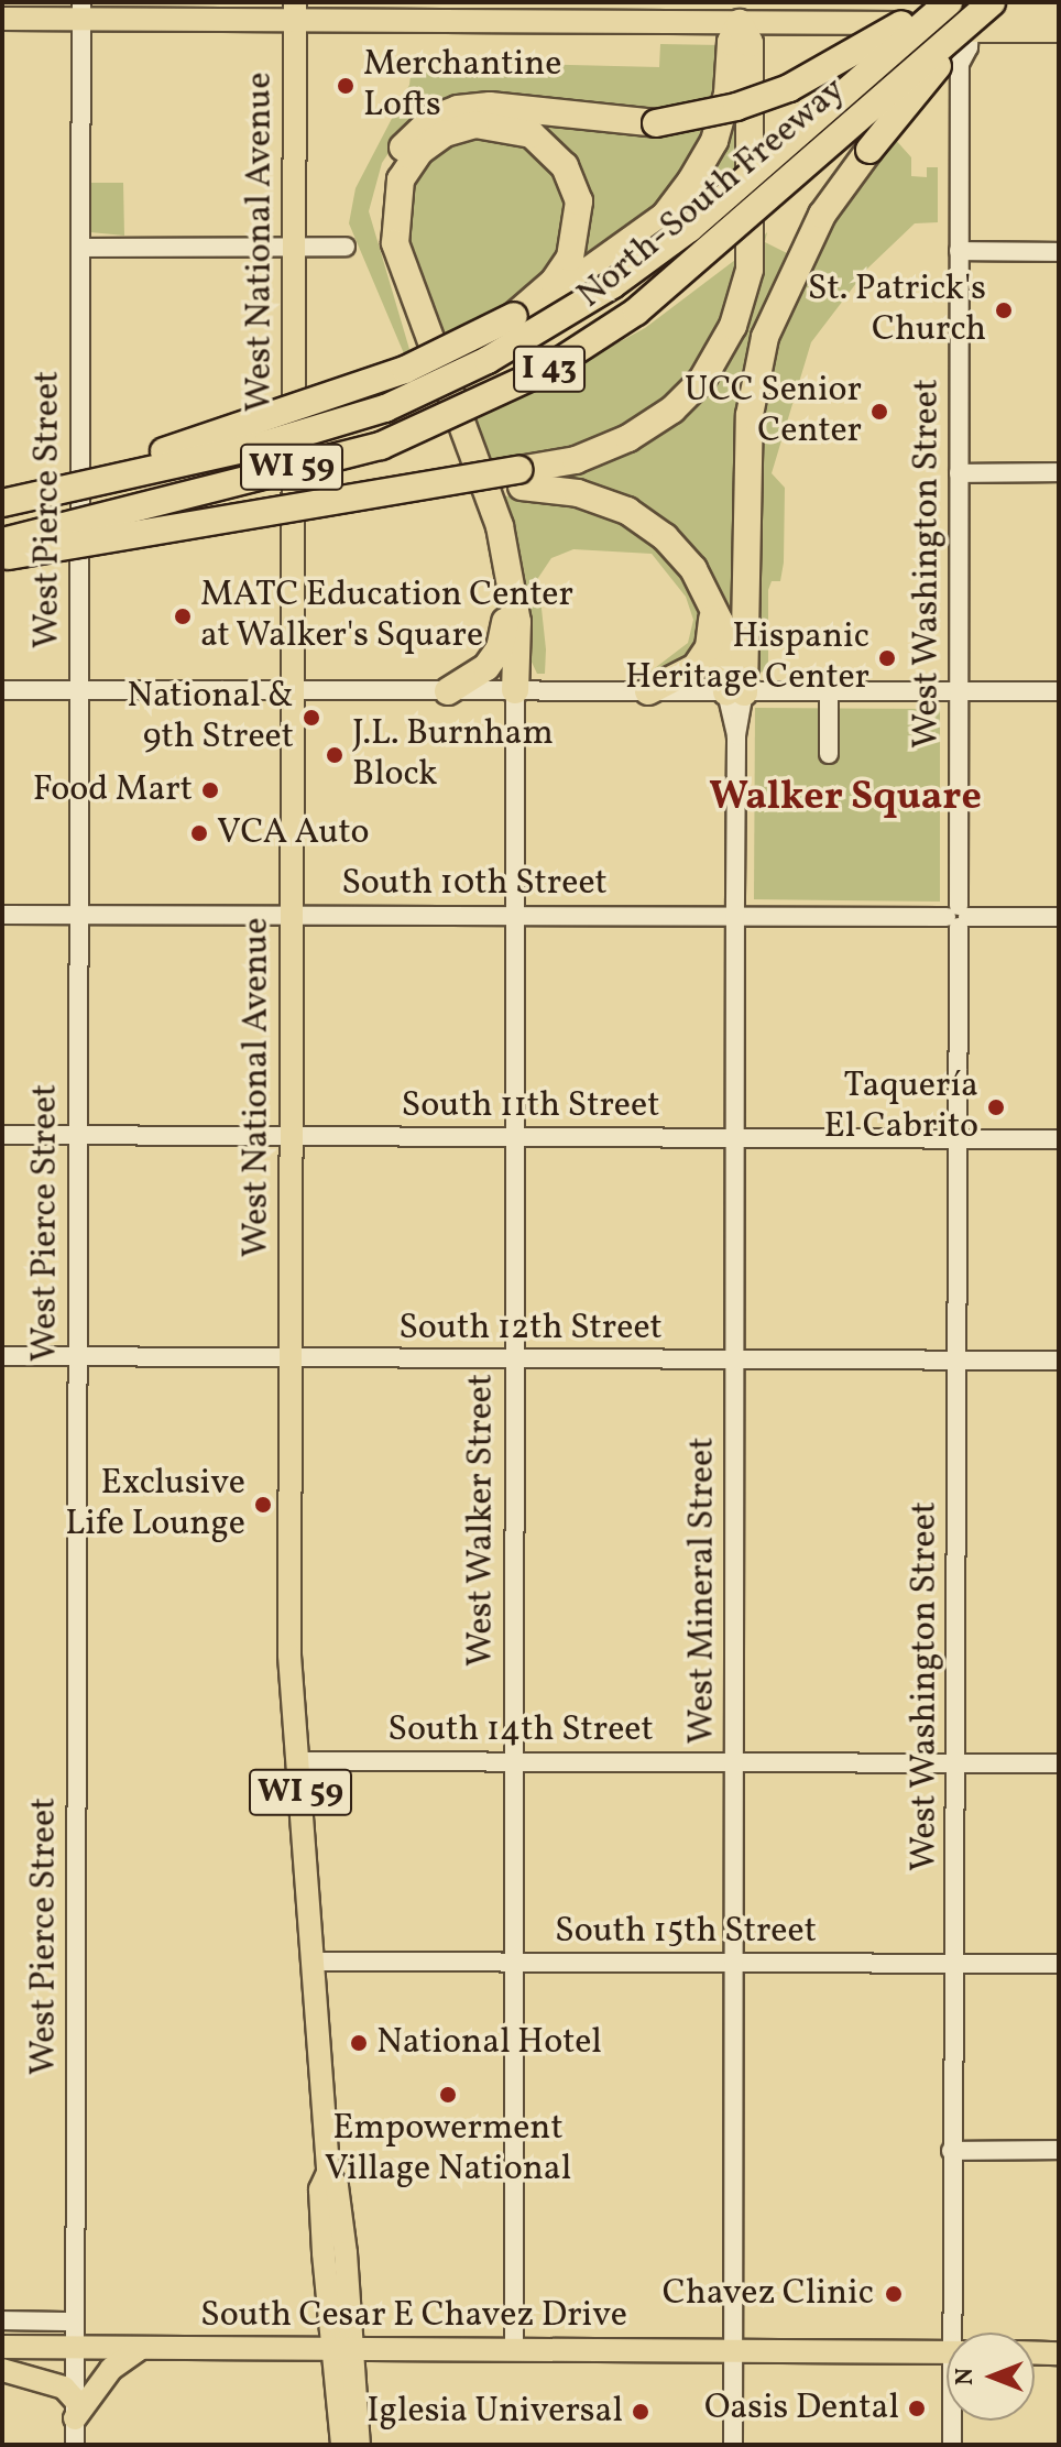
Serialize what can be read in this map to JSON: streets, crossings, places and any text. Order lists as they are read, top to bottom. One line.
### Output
{"streets":{"highway":["North-South Freeway","I 43"],"main road":["West National Avenue","WI 59","South Cesar E Chavez Drive"],"street":["West Pierce Street","West Washington Street","South 10th Street","South 11th Street","South 12th Street","West Walker Street","West Mineral Street","South 14th Street","South 15th Street"]},"crossings":[["North-South Freeway","West Washington Street"],["West National Avenue","South 10th Street"],["West National Avenue","South 11th Street"],["West National Avenue","South 12th Street"],["West National Avenue","South 14th Street"],["West National Avenue","South 15th Street"],["West National Avenue","South Cesar E Chavez Drive"],["West Pierce Street","South 10th Street"],["West Pierce Street","South 11th Street"],["West Pierce Street","South 12th Street"],["West Pierce Street","South Cesar E Chavez Drive"],["West Washington Street","South 10th Street"],["West Washington Street","South 11th Street"],["West Washington Street","South 12th Street"],["West Washington Street","South 14th Street"],["West Washington Street","South 15th Street"],["South 10th Street","West Walker Street"],["South 10th Street","West Mineral Street"],["South 11th Street","West Walker Street"],["South 11th Street","West Mineral Street"],["South 12th Street","West Walker Street"],["South 12th Street","West Mineral Street"],["West Walker Street","South 14th Street"],["West Walker Street","South 15th Street"],["West Walker Street","South Cesar E Chavez Drive"],["West Mineral Street","South 14th Street"],["West Mineral Street","South 15th Street"],["West Mineral Street","South Cesar E Chavez Drive"]],"districts":["Walker Square"],"places":["Merchantine Lofts","St. Patrick's Church","UCC Senior Center","MATC Education Center at Walker's Square","Hispanic Heritage Center","National & 9th Street","J.L. Burnham Block","Food Mart","VCA Auto","Taquería El Cabrito","Exclusive Life Lounge","National Hotel","Empowerment Village National","Chavez Clinic","Oasis Dental","Iglesia Universal"],"north":"left"}
